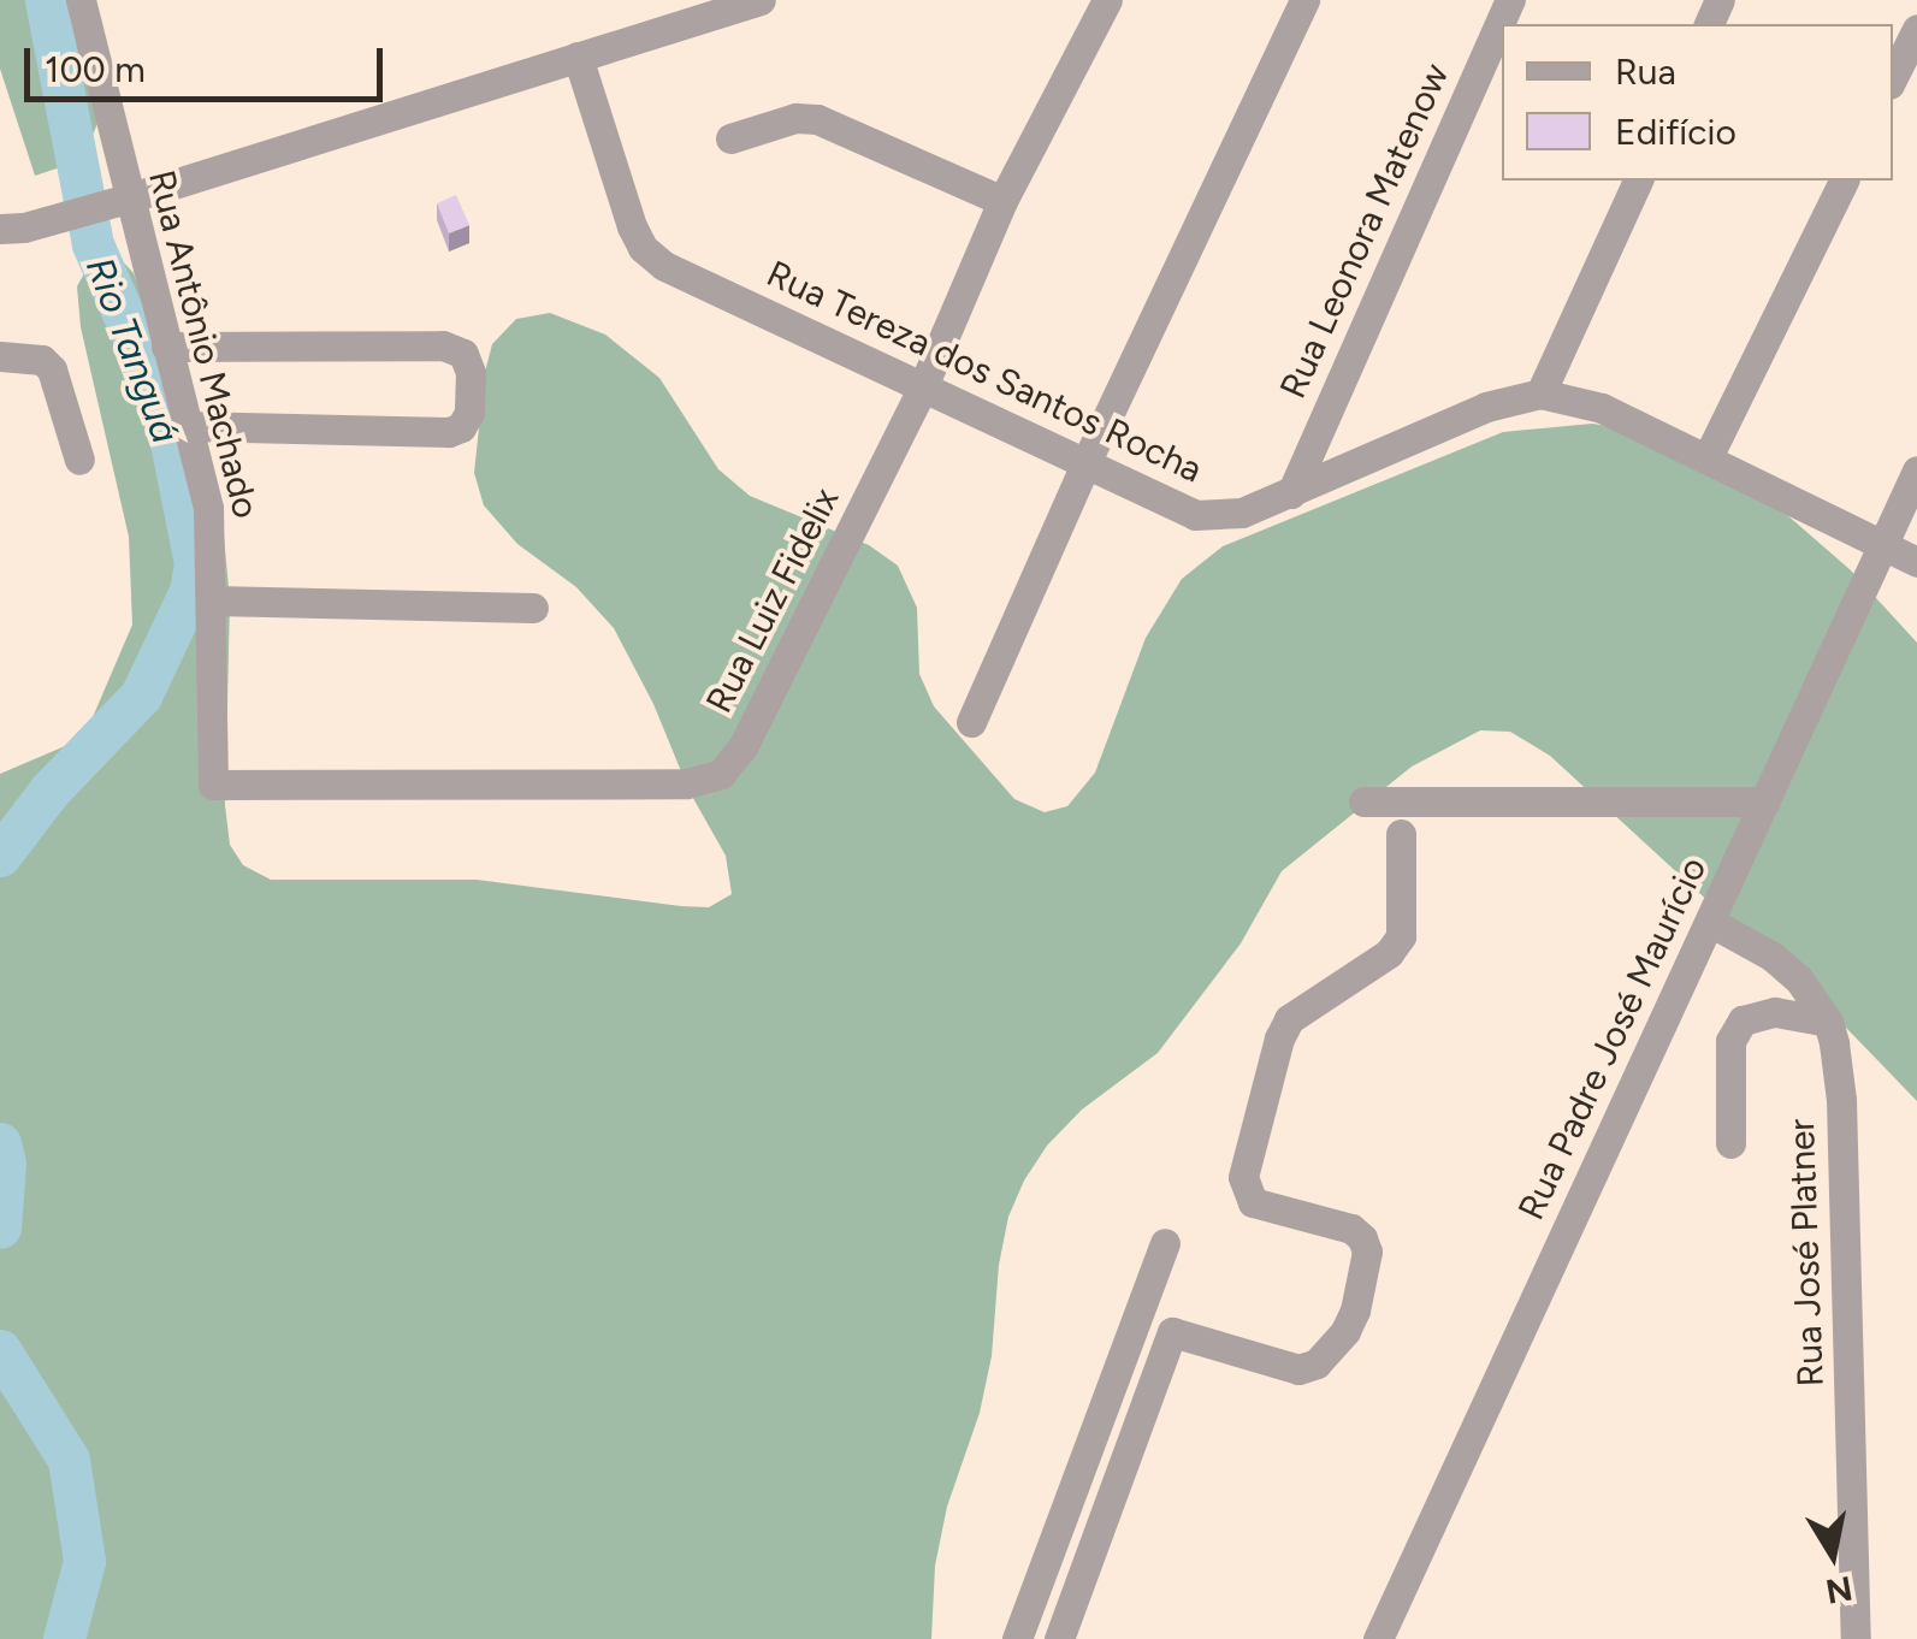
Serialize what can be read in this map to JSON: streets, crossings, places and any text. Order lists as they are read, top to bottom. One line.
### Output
{"streets":{"street":["Rua Leonora Matenow","Rua Antônio Machado","Rua Tereza dos Santos Rocha","Rua Luiz Fidelix","Rua Padre José Maurício","Rua José Platner"]},"crossings":[["Rua Leonora Matenow","Rua Tereza dos Santos Rocha"],["Rua Antônio Machado","Rua Luiz Fidelix"],["Rua Tereza dos Santos Rocha","Rua Luiz Fidelix"],["Rua Tereza dos Santos Rocha","Rua Padre José Maurício"],["Rua Padre José Maurício","Rua José Platner"]],"water":["Rio Tanguá"],"legend":["Rua","Edifício"],"scale_bar":"100 m","north":"bottom"}
